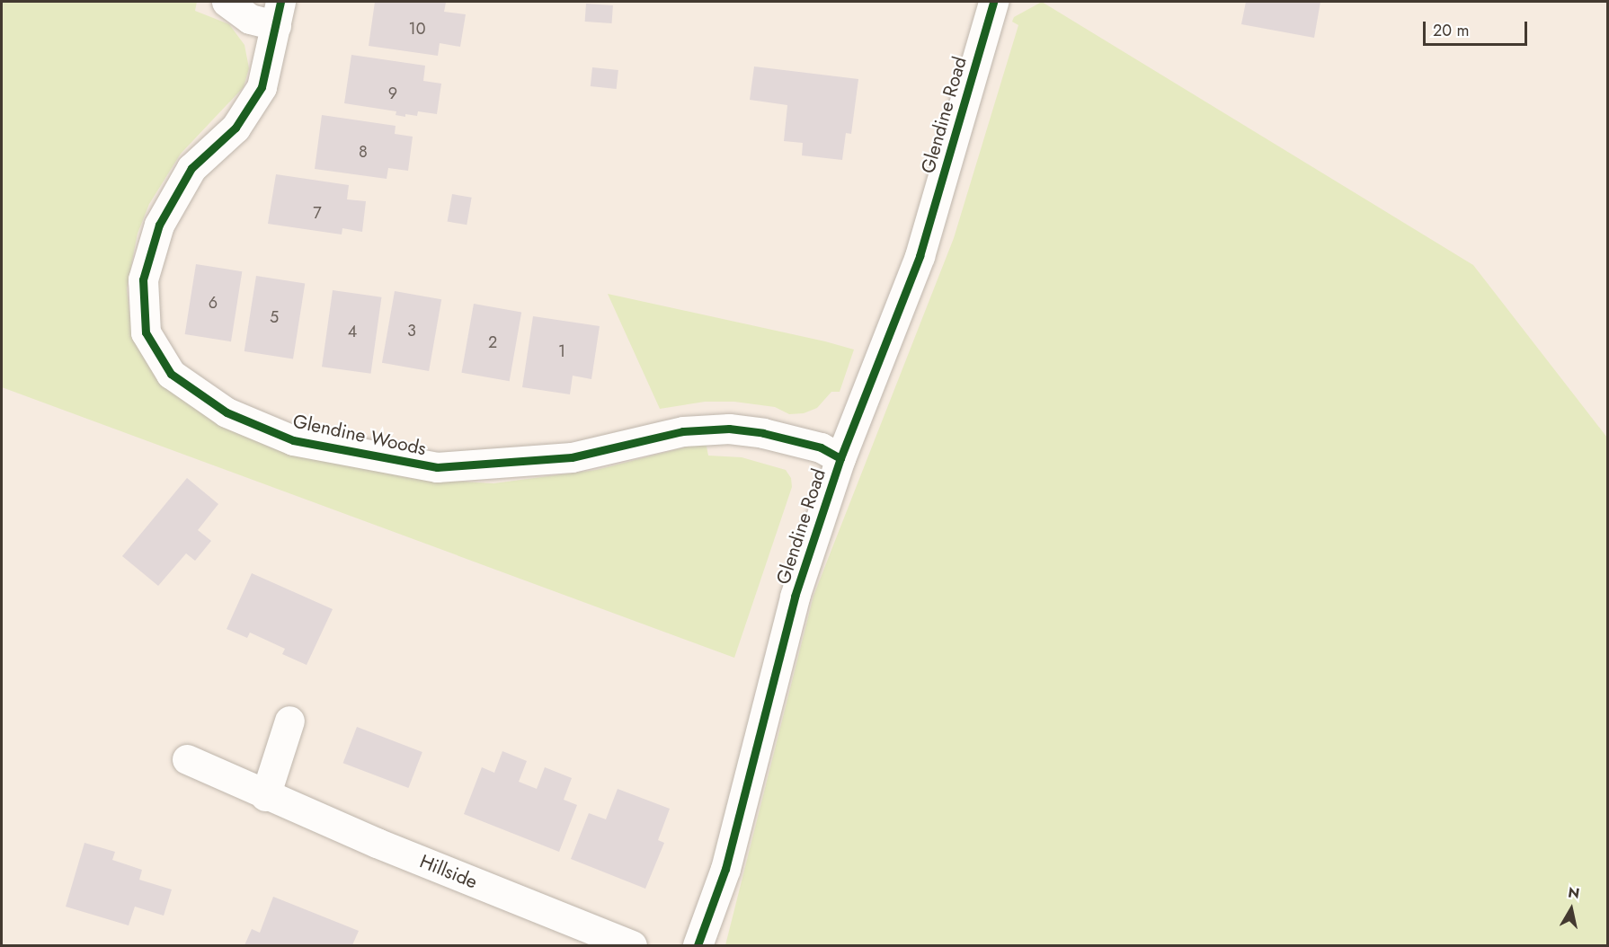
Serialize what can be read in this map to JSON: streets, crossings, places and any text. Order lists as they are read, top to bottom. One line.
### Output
{"streets":{"street":["Glendine Road","Glendine Woods","Hillside"]},"crossings":[["Glendine Road","Glendine Woods"]],"house_numbers":["10","9","8","7","6","5","3","4","2","1"],"scale_bar":"20 m","north":"top"}
